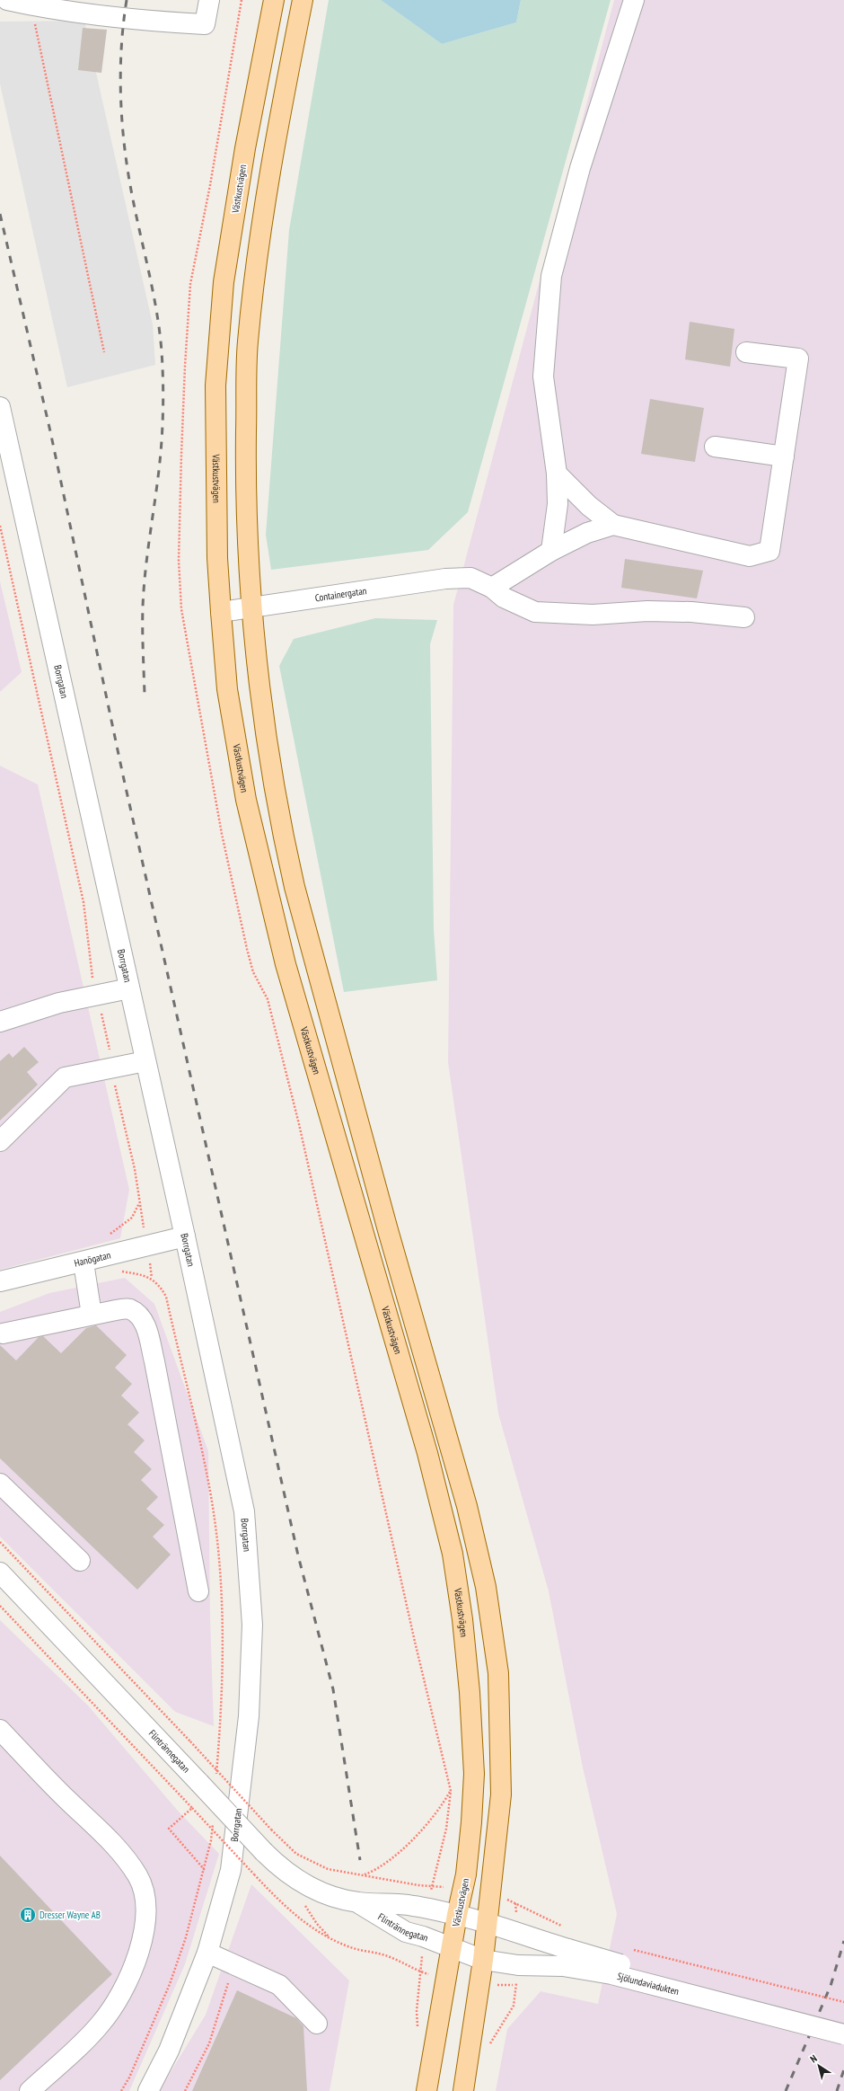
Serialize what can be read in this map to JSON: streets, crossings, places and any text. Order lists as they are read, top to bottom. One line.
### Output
{"streets":{"main road":["Västkustvägen"],"street":["Containergatan","Borrgatan","Hanögatan","Flintrännegatan","Sjölundaviadukten"]},"crossings":[["Västkustvägen","Containergatan"],["Västkustvägen","Flintrännegatan"],["Västkustvägen","Sjölundaviadukten"],["Borrgatan","Hanögatan"],["Flintrännegatan","Sjölundaviadukten"]],"places":{"building":["Dresser Wayne AB"]},"north":"top left"}
